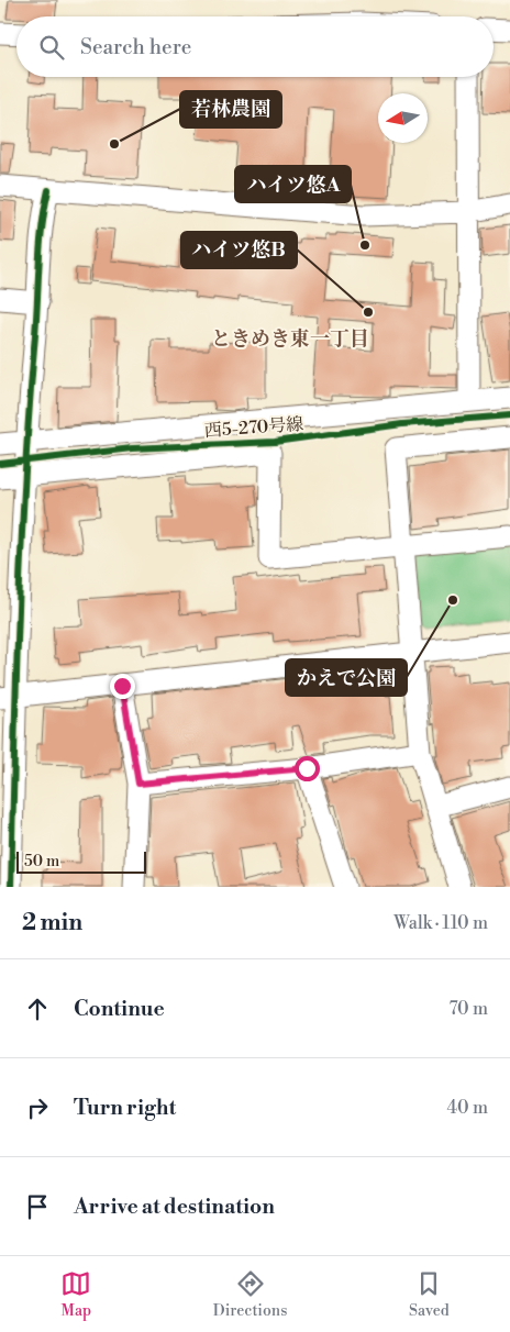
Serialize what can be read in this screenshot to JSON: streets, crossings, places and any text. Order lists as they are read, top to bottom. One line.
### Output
{"streets":{"cycle path":["西5-270号線"]},"districts":["ときめき東一丁目"],"places":["若林農園","ハイツ悠A","ハイツ悠B","かえで公園"],"scale_bar":"50 m","north":"left","page":{"search":"Search here","scale":"50 m","heading":["2 min","Walk · 110 m"],"list":[["Continue","70 m"],["Turn right","40 m"],"Arrive at destination"],"nav":["Map","Directions","Saved"]}}
